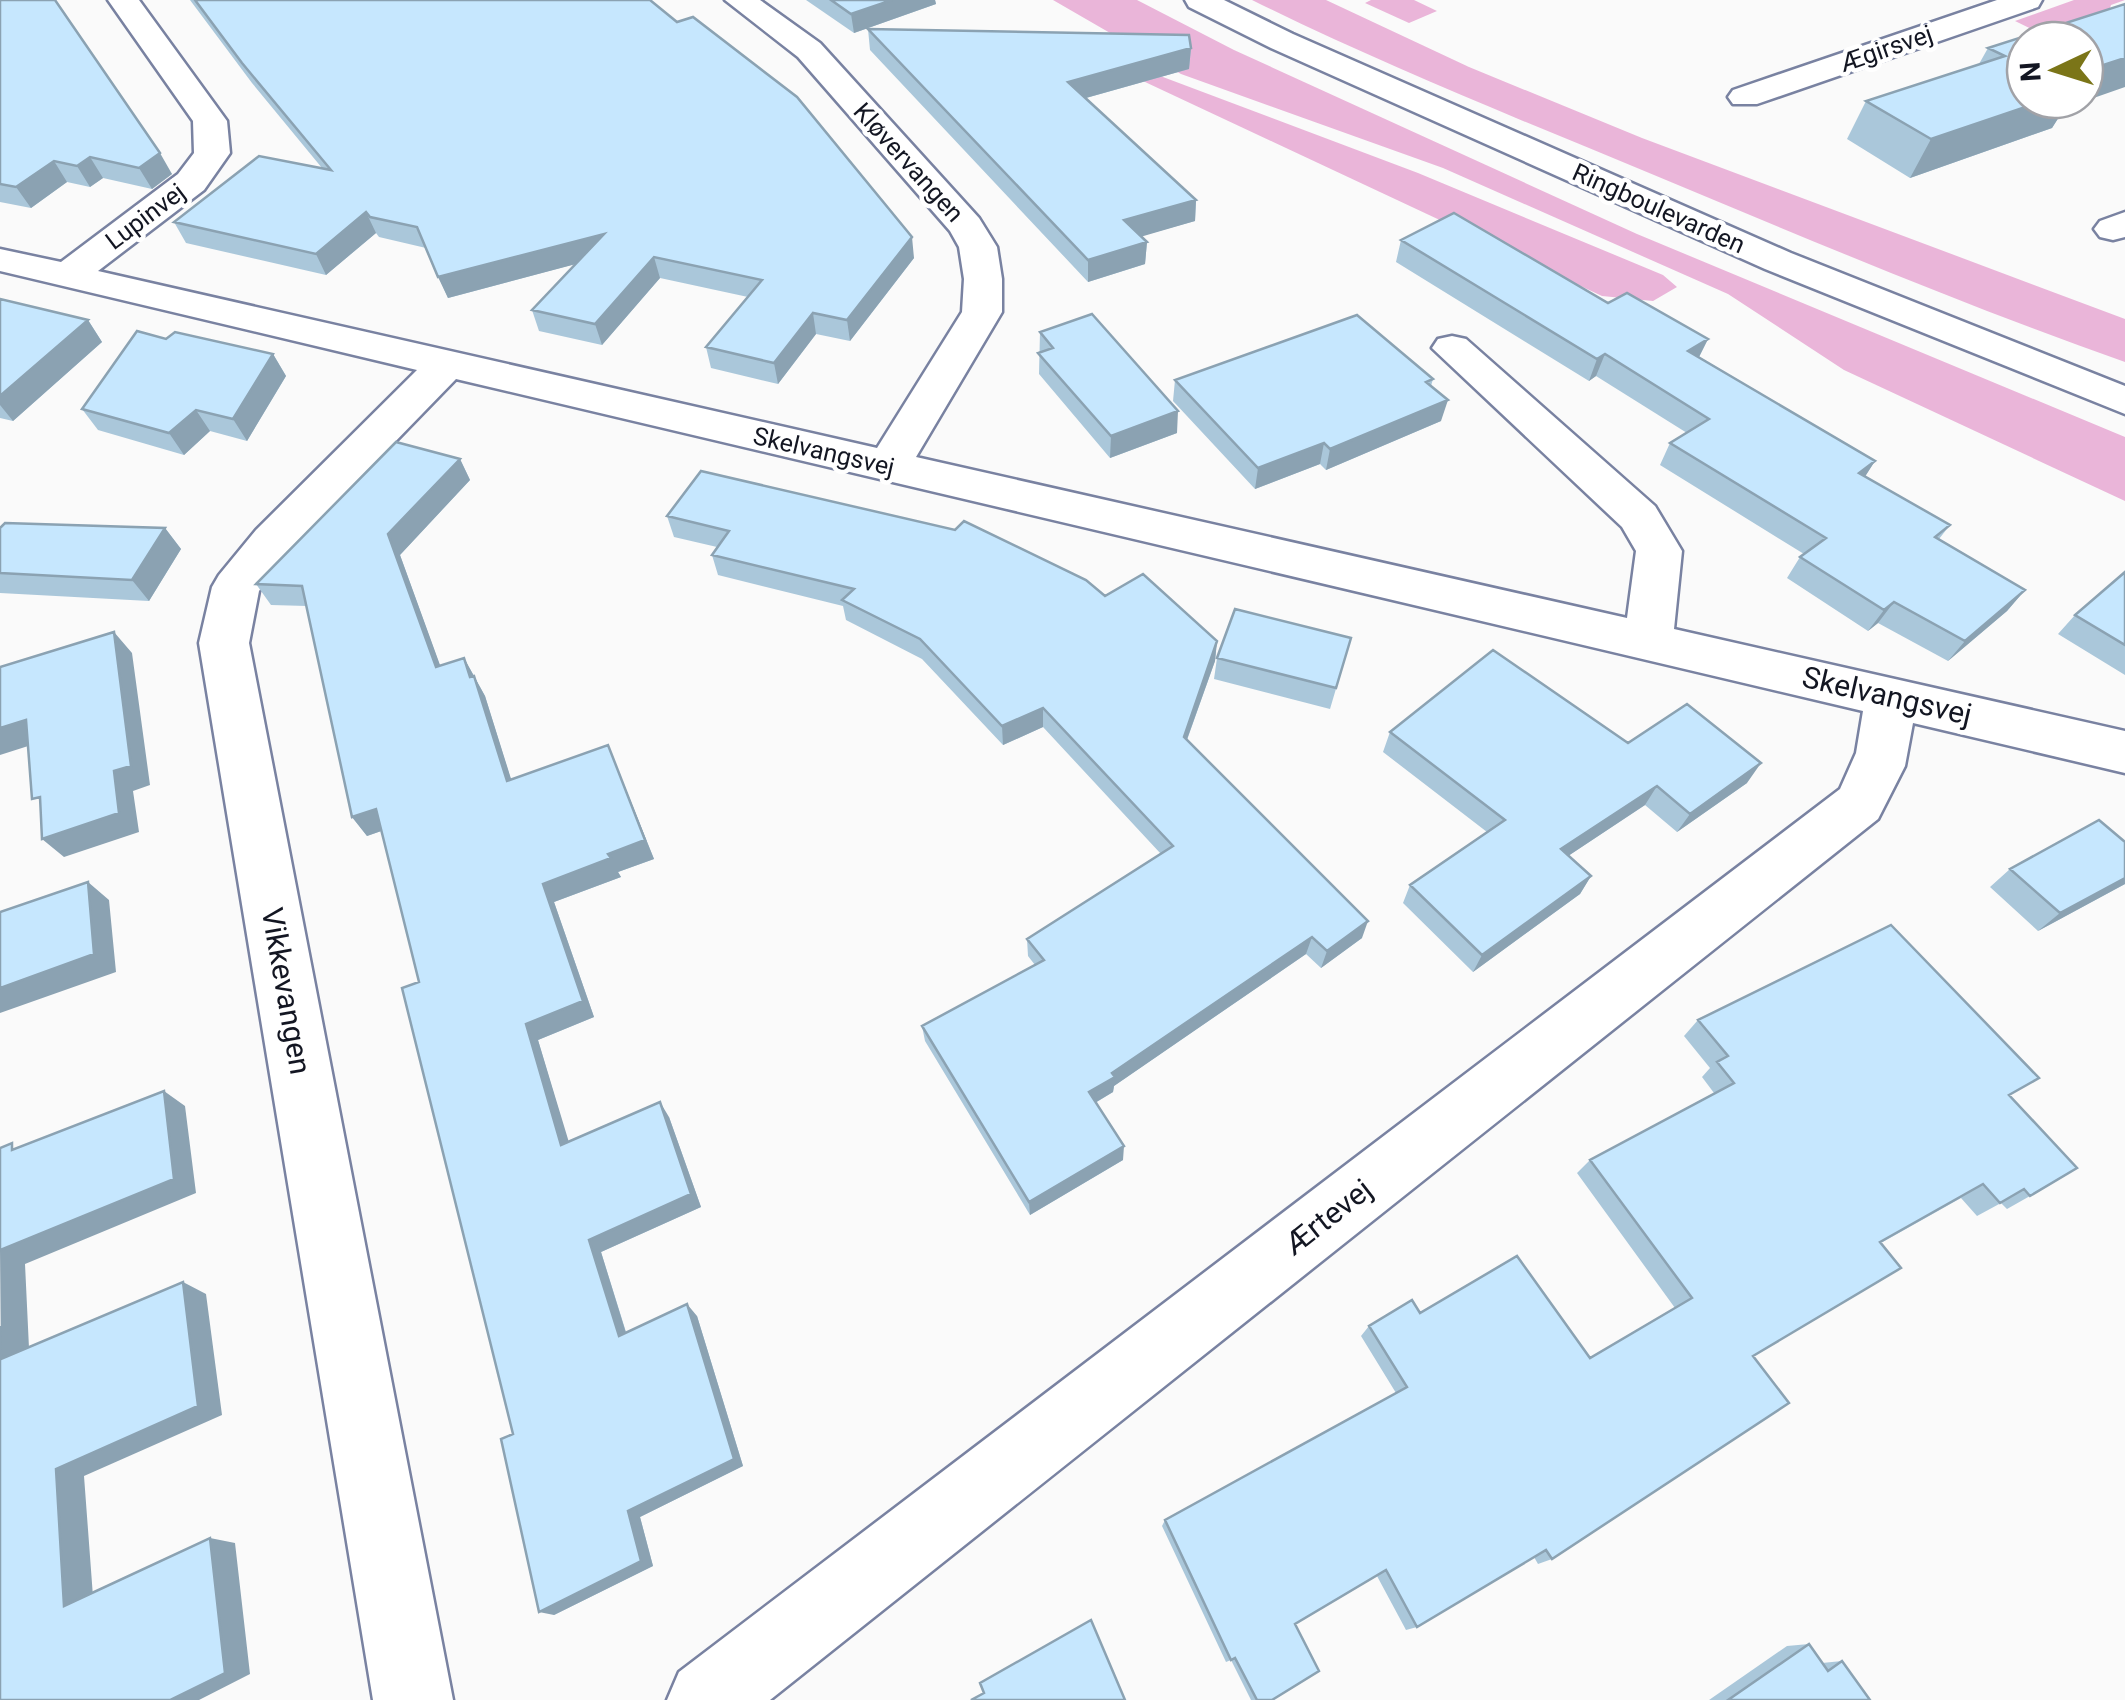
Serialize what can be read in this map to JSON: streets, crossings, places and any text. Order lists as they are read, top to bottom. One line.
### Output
{"streets":{"street":["Ægirsvej","Kløvervangen","Ringboulevarden","Lupinvej","Skelvangsvej","Vikkevangen","Ærtevej"]},"crossings":[["Kløvervangen","Skelvangsvej"],["Lupinvej","Skelvangsvej"],["Skelvangsvej","Vikkevangen"],["Skelvangsvej","Ærtevej"]],"north":"left"}
